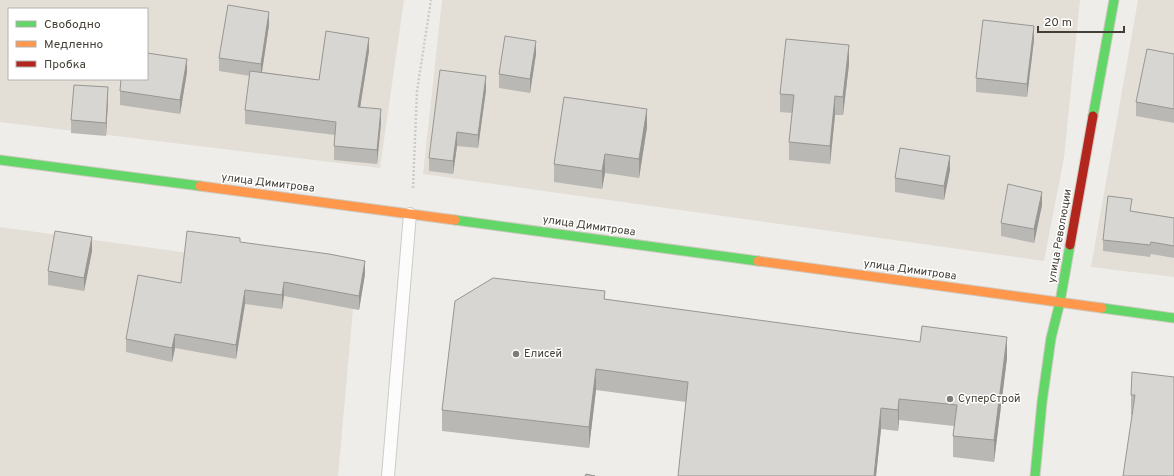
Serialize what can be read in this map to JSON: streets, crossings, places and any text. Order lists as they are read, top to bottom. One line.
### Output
{"streets":{"main road":["улица Димитрова","улица Революции"]},"crossings":[["улица Димитрова","улица Революции"]],"places":["Елисей","СуперСтрой"],"legend":["Свободно","Медленно","Пробка"],"scale_bar":"20 m"}
